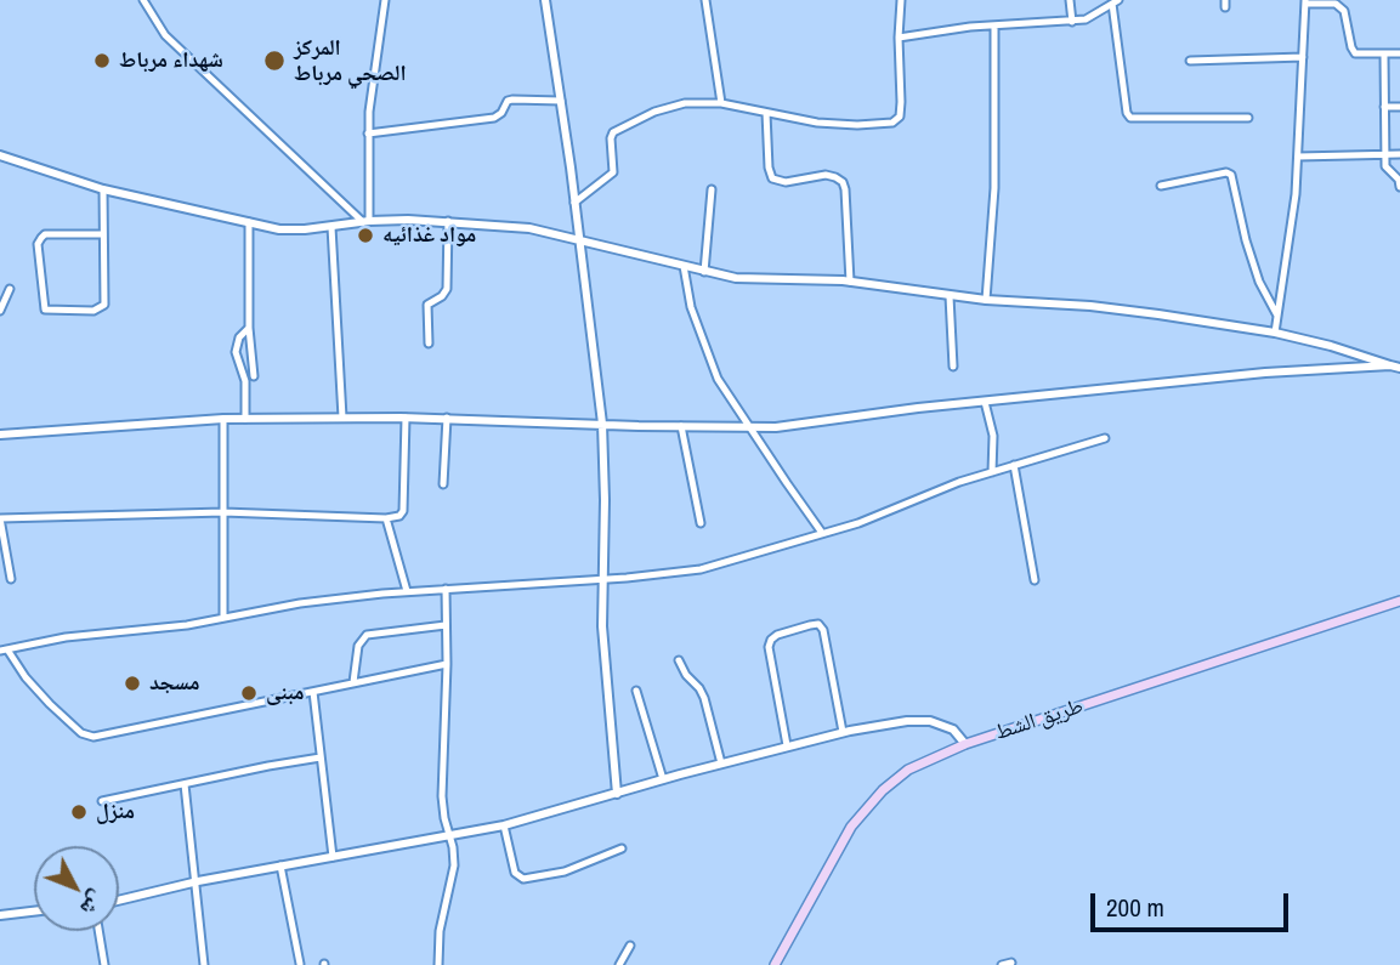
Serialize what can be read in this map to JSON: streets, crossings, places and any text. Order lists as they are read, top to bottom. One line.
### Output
{"streets":{"main road":["طريق الشط"]},"places":["شهداء مرباط","المركز الصحي مرباط","مواد غذائيه","مسجد","مبنى","منزل"],"scale_bar":"200 m","north":"bottom right"}
